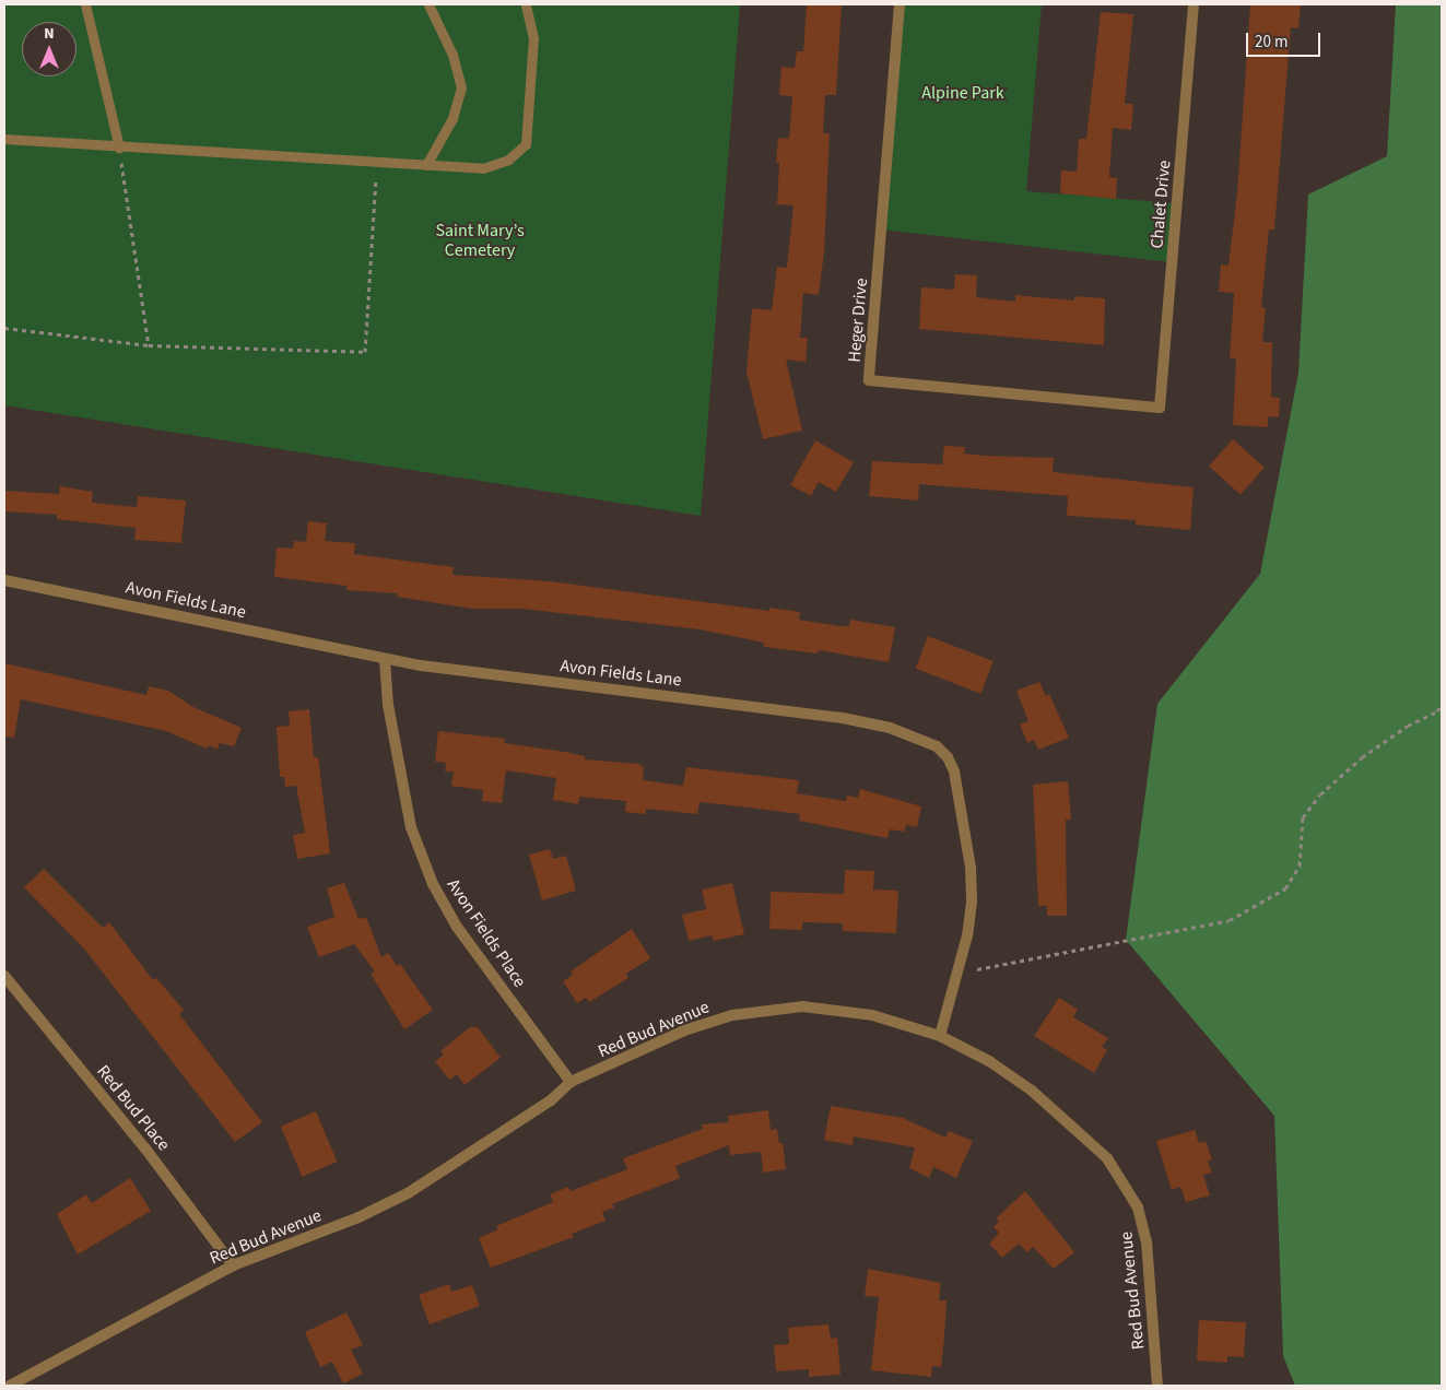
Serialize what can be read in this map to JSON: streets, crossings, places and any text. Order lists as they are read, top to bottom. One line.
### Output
{"streets":{"street":["Chalet Drive","Heger Drive","Avon Fields Lane","Avon Fields Place","Red Bud Avenue","Red Bud Place"]},"crossings":[["Chalet Drive","Heger Drive"],["Avon Fields Lane","Avon Fields Place"],["Avon Fields Lane","Red Bud Avenue"],["Avon Fields Place","Red Bud Avenue"],["Red Bud Avenue","Red Bud Place"]],"parks":["Alpine Park","Saint Mary’s Cemetery"],"scale_bar":"20 m","north":"top"}
